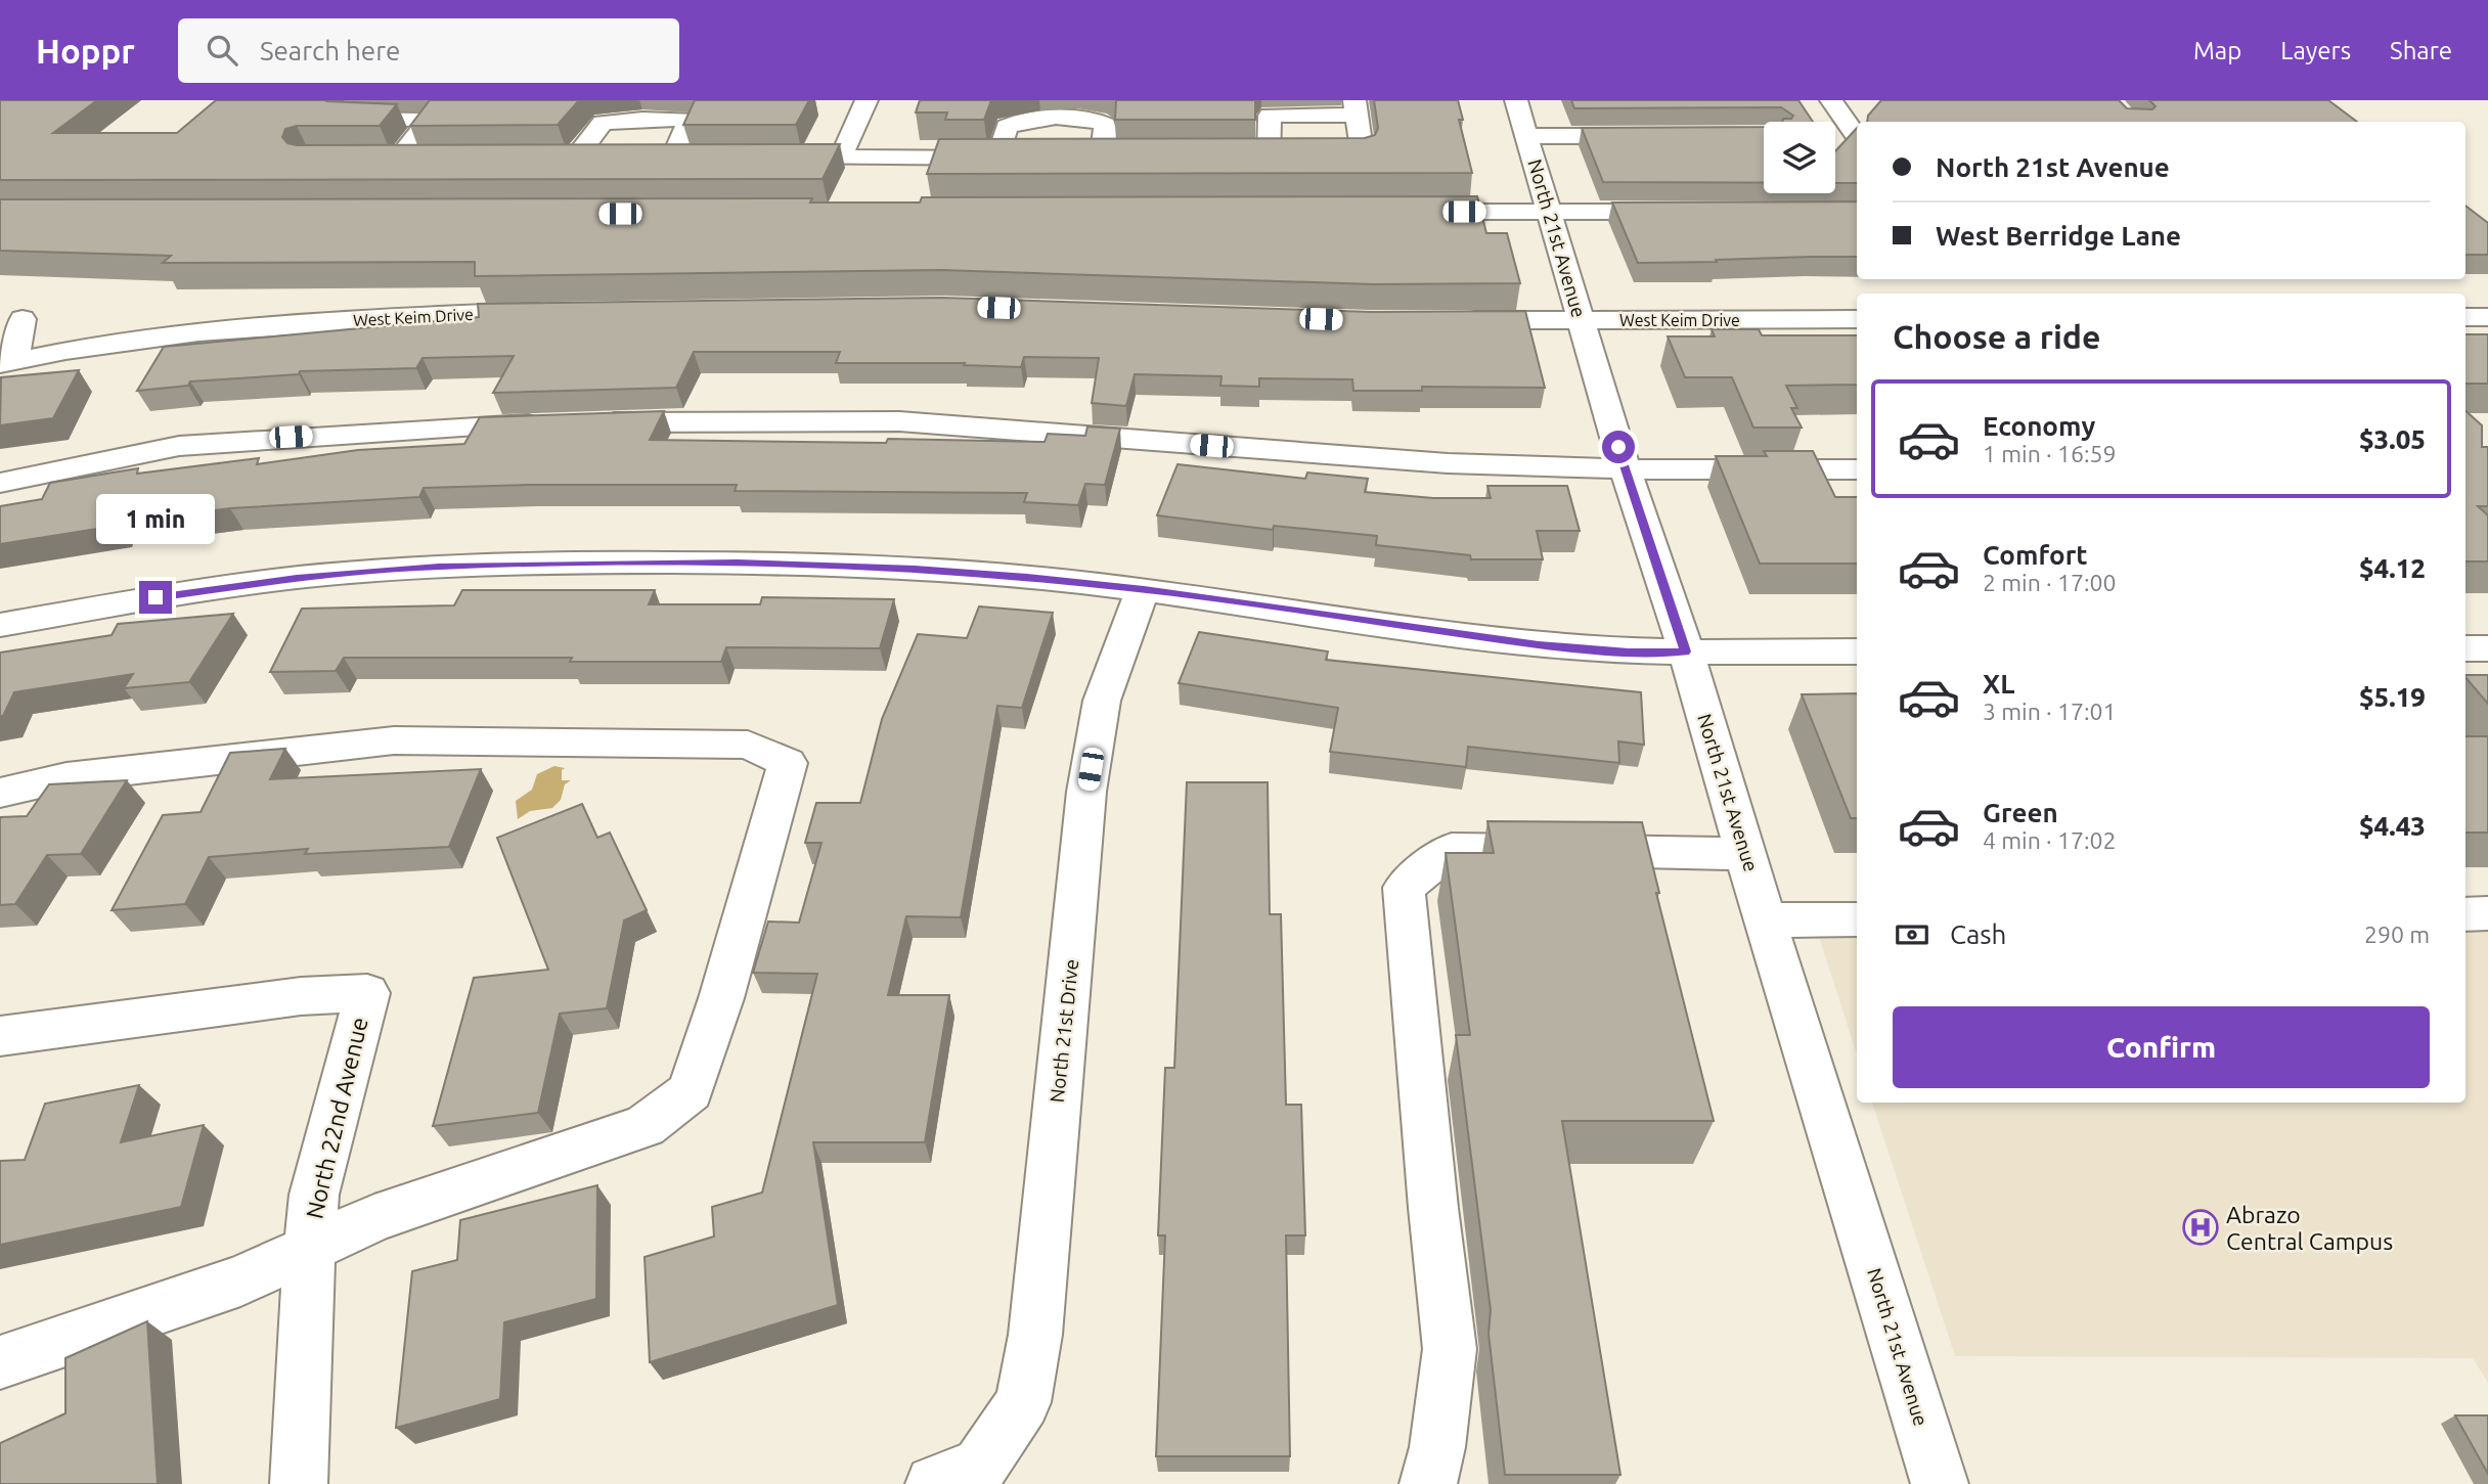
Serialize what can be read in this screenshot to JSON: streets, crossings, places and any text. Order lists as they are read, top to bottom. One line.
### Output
{"streets":{"street":["North 21st Avenue","West Keim Drive","North 21st Drive","North 22nd Avenue"]},"crossings":[["North 21st Avenue","West Keim Drive"]],"places":{"hospital":["Abrazo Central Campus"]},"page":{"header":"Hoppr","search":"Search here","nav":["Map","Layers","Share"],"banner":["North 21st Avenue","West Berridge Lane"],"heading":"Choose a ride","list":[{"name":"Economy","note":"1 min · 16:59","value":"$3.05"},{"name":"Comfort","note":"2 min · 17:00","value":"$4.12"},{"name":"XL","note":"3 min · 17:01","value":"$5.19"},{"name":"Green","note":"4 min · 17:02","value":"$4.43"}],"bubble":"1 min","pay":["Cash","290 m"],"buttons":"Confirm"}}
